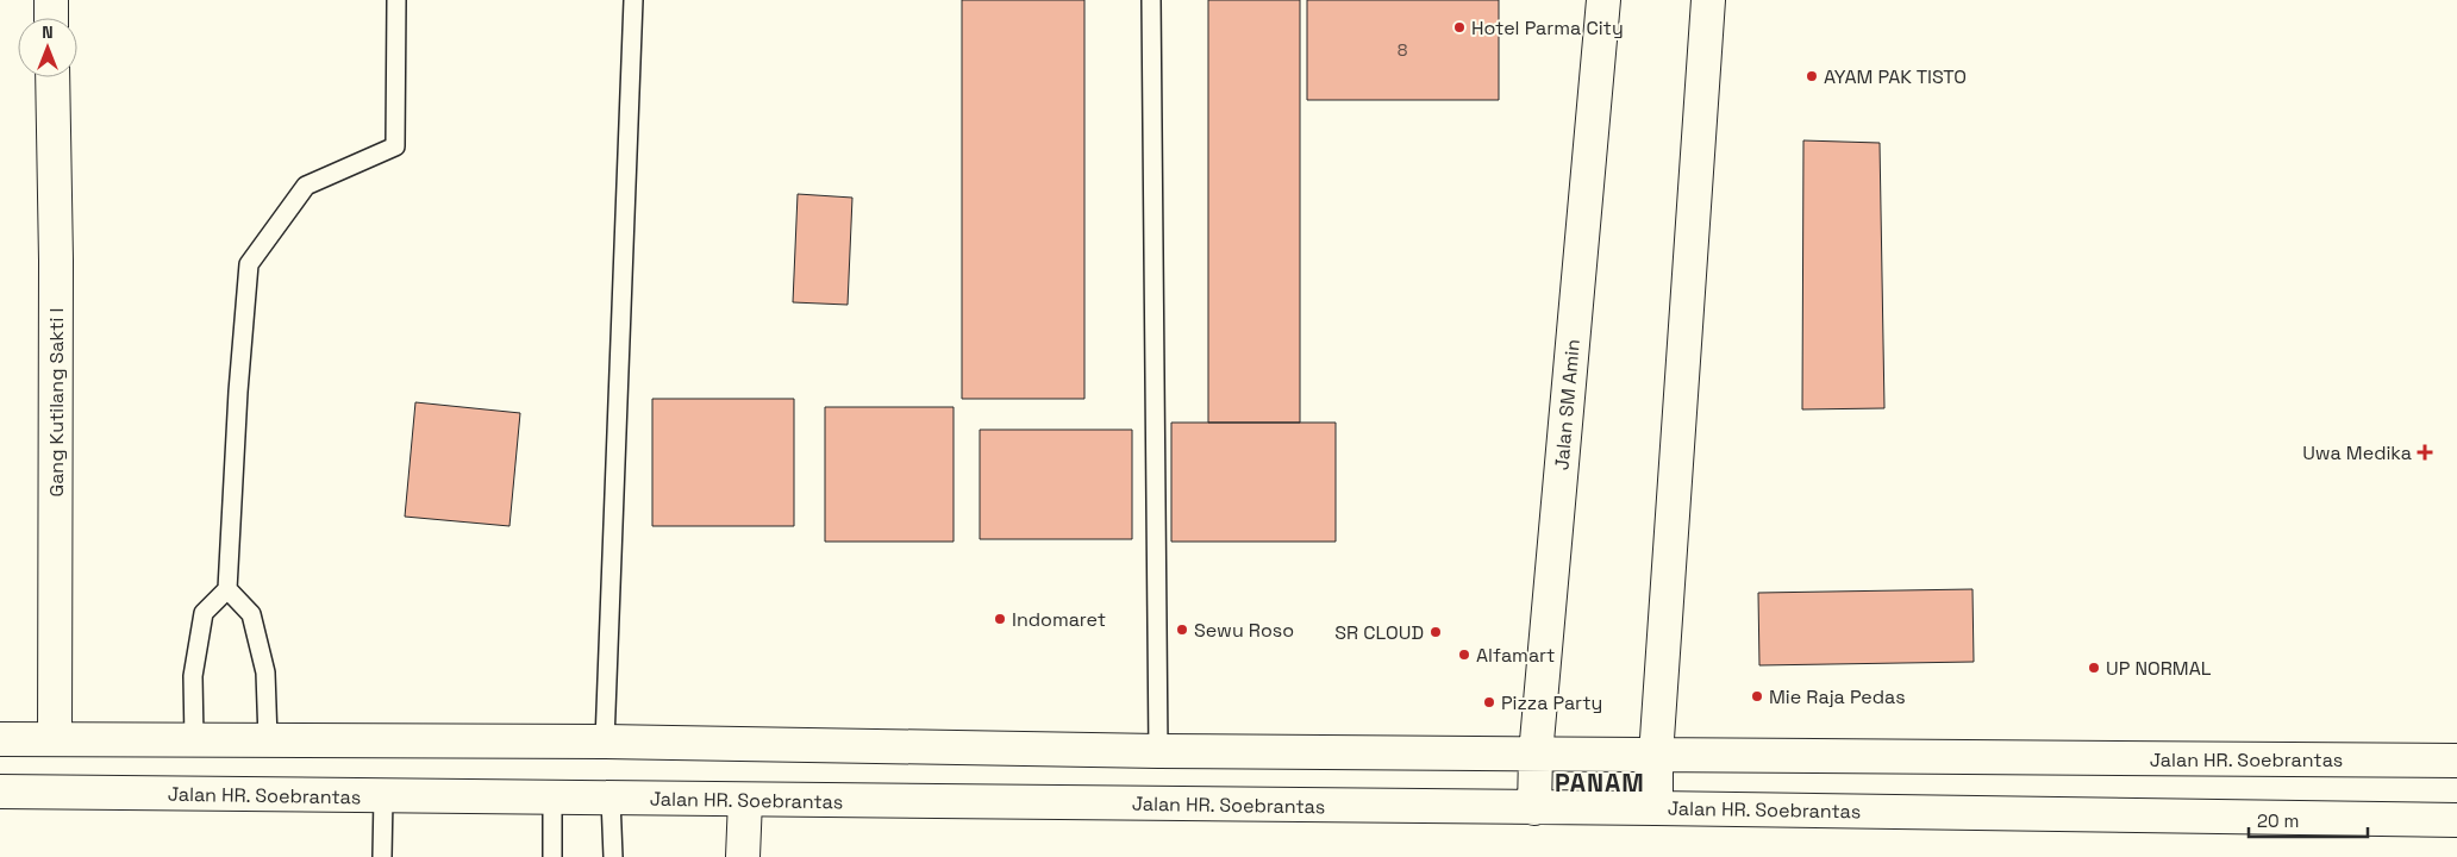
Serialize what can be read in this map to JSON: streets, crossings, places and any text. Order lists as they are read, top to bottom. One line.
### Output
{"streets":{"main road":["Gang Kutilang Sakti I","Jalan SM Amin","Jalan HR. Soebrantas"]},"crossings":[["Gang Kutilang Sakti I","Jalan HR. Soebrantas"],["Jalan SM Amin","Jalan HR. Soebrantas"]],"districts":["PANAM"],"places":{"other":["Hotel Parma City","AYAM PAK TISTO","Indomaret","Sewu Roso","SR CLOUD","Alfamart","UP NORMAL","Mie Raja Pedas","Pizza Party"],"health":["Uwa Medika"]},"house_numbers":["8"],"scale_bar":"20 m","north":"top"}
